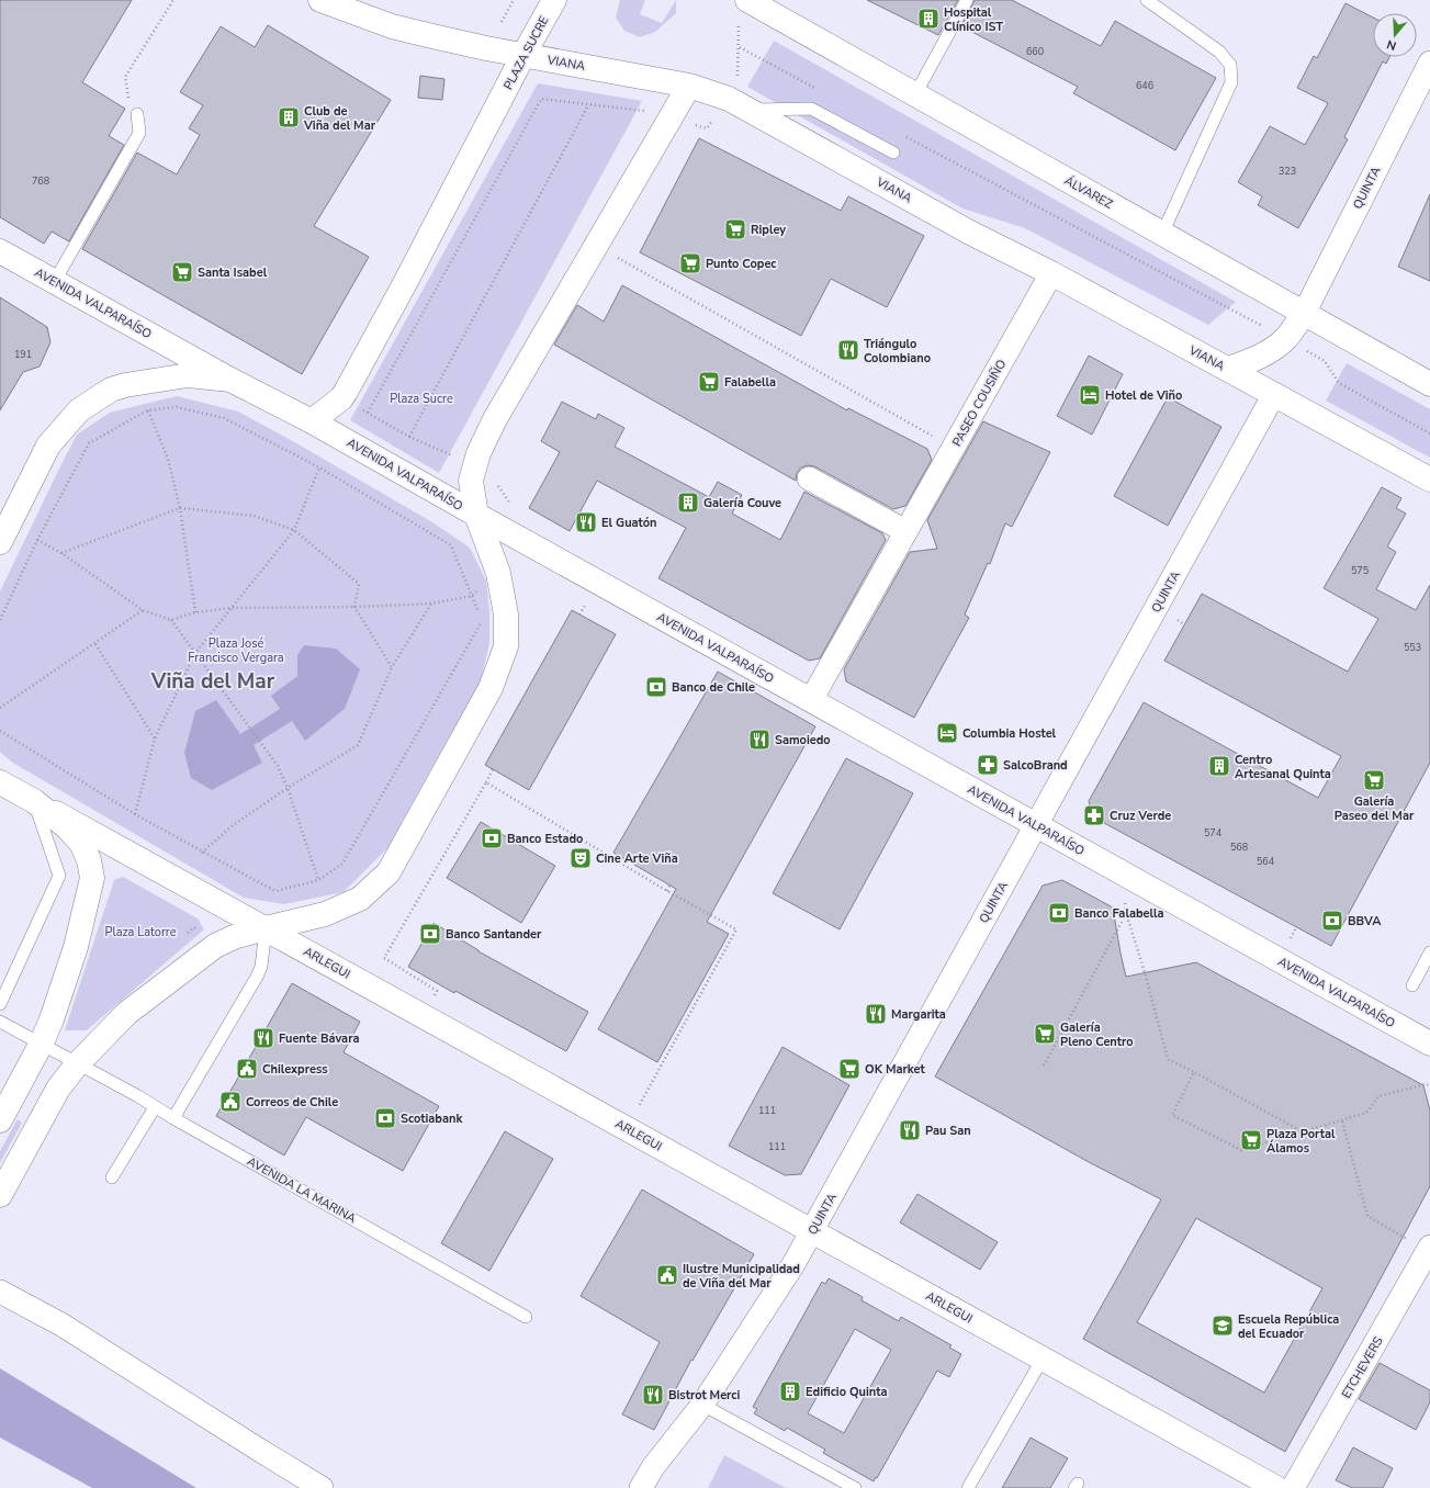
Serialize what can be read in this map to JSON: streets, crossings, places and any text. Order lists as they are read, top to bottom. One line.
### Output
{"streets":{"main road":["PLAZA SUCRE","VIANA","ÁLVAREZ","AVENIDA VALPARAÍSO","ARLEGUI"],"street":["QUINTA","PASEO COUSIÑO","ETCHEVERS"],"lane":["AVENIDA LA MARINA"]},"crossings":[["PLAZA SUCRE","VIANA"],["PLAZA SUCRE","AVENIDA VALPARAÍSO"],["VIANA","QUINTA"],["VIANA","PASEO COUSIÑO"],["QUINTA","ÁLVAREZ"],["QUINTA","AVENIDA VALPARAÍSO"],["QUINTA","ARLEGUI"],["AVENIDA VALPARAÍSO","PASEO COUSIÑO"]],"districts":["Viña del Mar"],"parks":["Plaza Sucre","Plaza José Francisco Vergara","Plaza Latorre"],"places":{"building":["Hospital Clínico IST","Club de Viña del Mar","Galería Couve","Centro Artesanal Quinta","Edificio Quinta"],"supermarket":["Ripley","Punto Copec","Santa Isabel","Falabella","Galería Paseo del Mar","Galería Pleno Centro","OK Market","Plaza Portal Álamos"],"restaurant":["Triángulo Colombiano","El Guatón","Samoiedo","Margarita","Fuente Bávara","Pau San","Bistrot Merci"],"hotel":["Hotel de Viño","Columbia Hostel"],"bank":["Banco de Chile","Banco Estado","Banco Falabella","BBVA","Banco Santander","Scotiabank"],"pharmacy":["SalcoBrand","Cruz Verde"],"theatre":["Cine Arte Viña"],"public building":["Chilexpress","Correos de Chile","Ilustre Municipalidad de Viña del Mar"],"school or university":["Escuela República del Ecuador"]},"house_numbers":["660","646","323","768","191","575","553","574","568","564","111","111"],"north":"bottom"}
